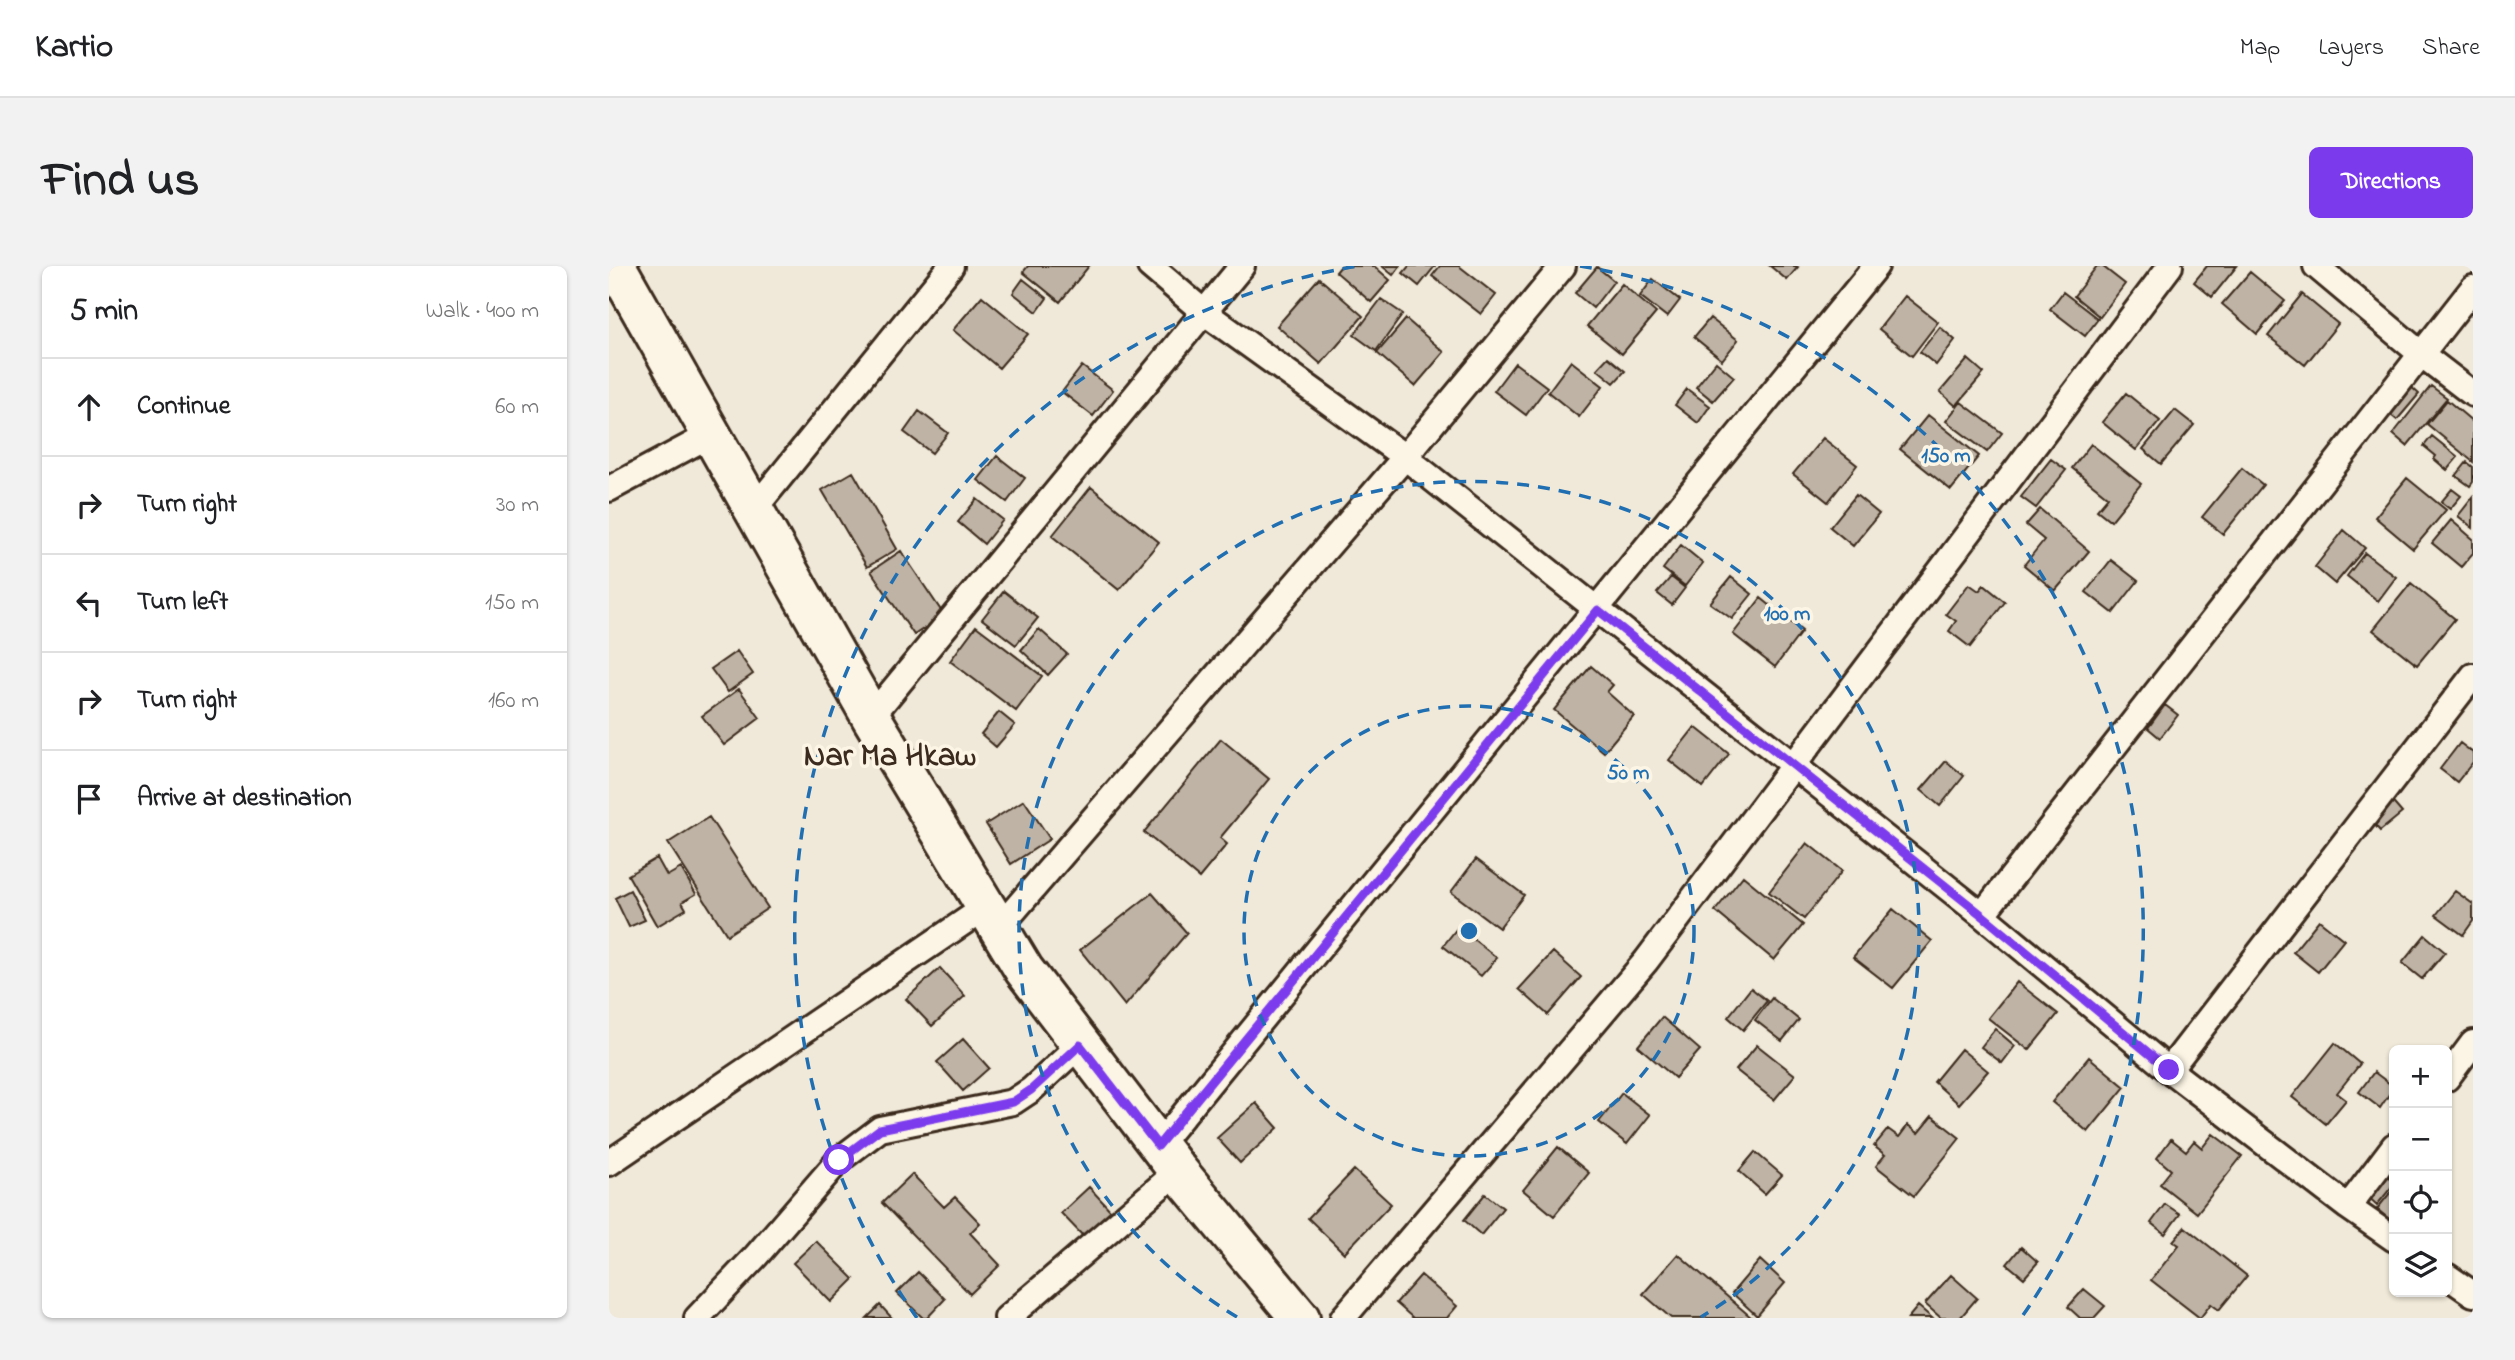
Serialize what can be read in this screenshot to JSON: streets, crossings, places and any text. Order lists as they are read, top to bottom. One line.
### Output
{"districts":["Nar Ma Hkaw"],"page":{"header":"Kartio","nav":["Map","Layers","Share"],"title":"Find us","buttons":"Directions","heading":["5 min","Walk · 400 m"],"list":[["Continue","60 m"],["Turn right","30 m"],["Turn left","150 m"],["Turn right","160 m"],"Arrive at destination"],"map_buttons":["+","−"]},"rings":["150 m","100 m","50 m"]}
